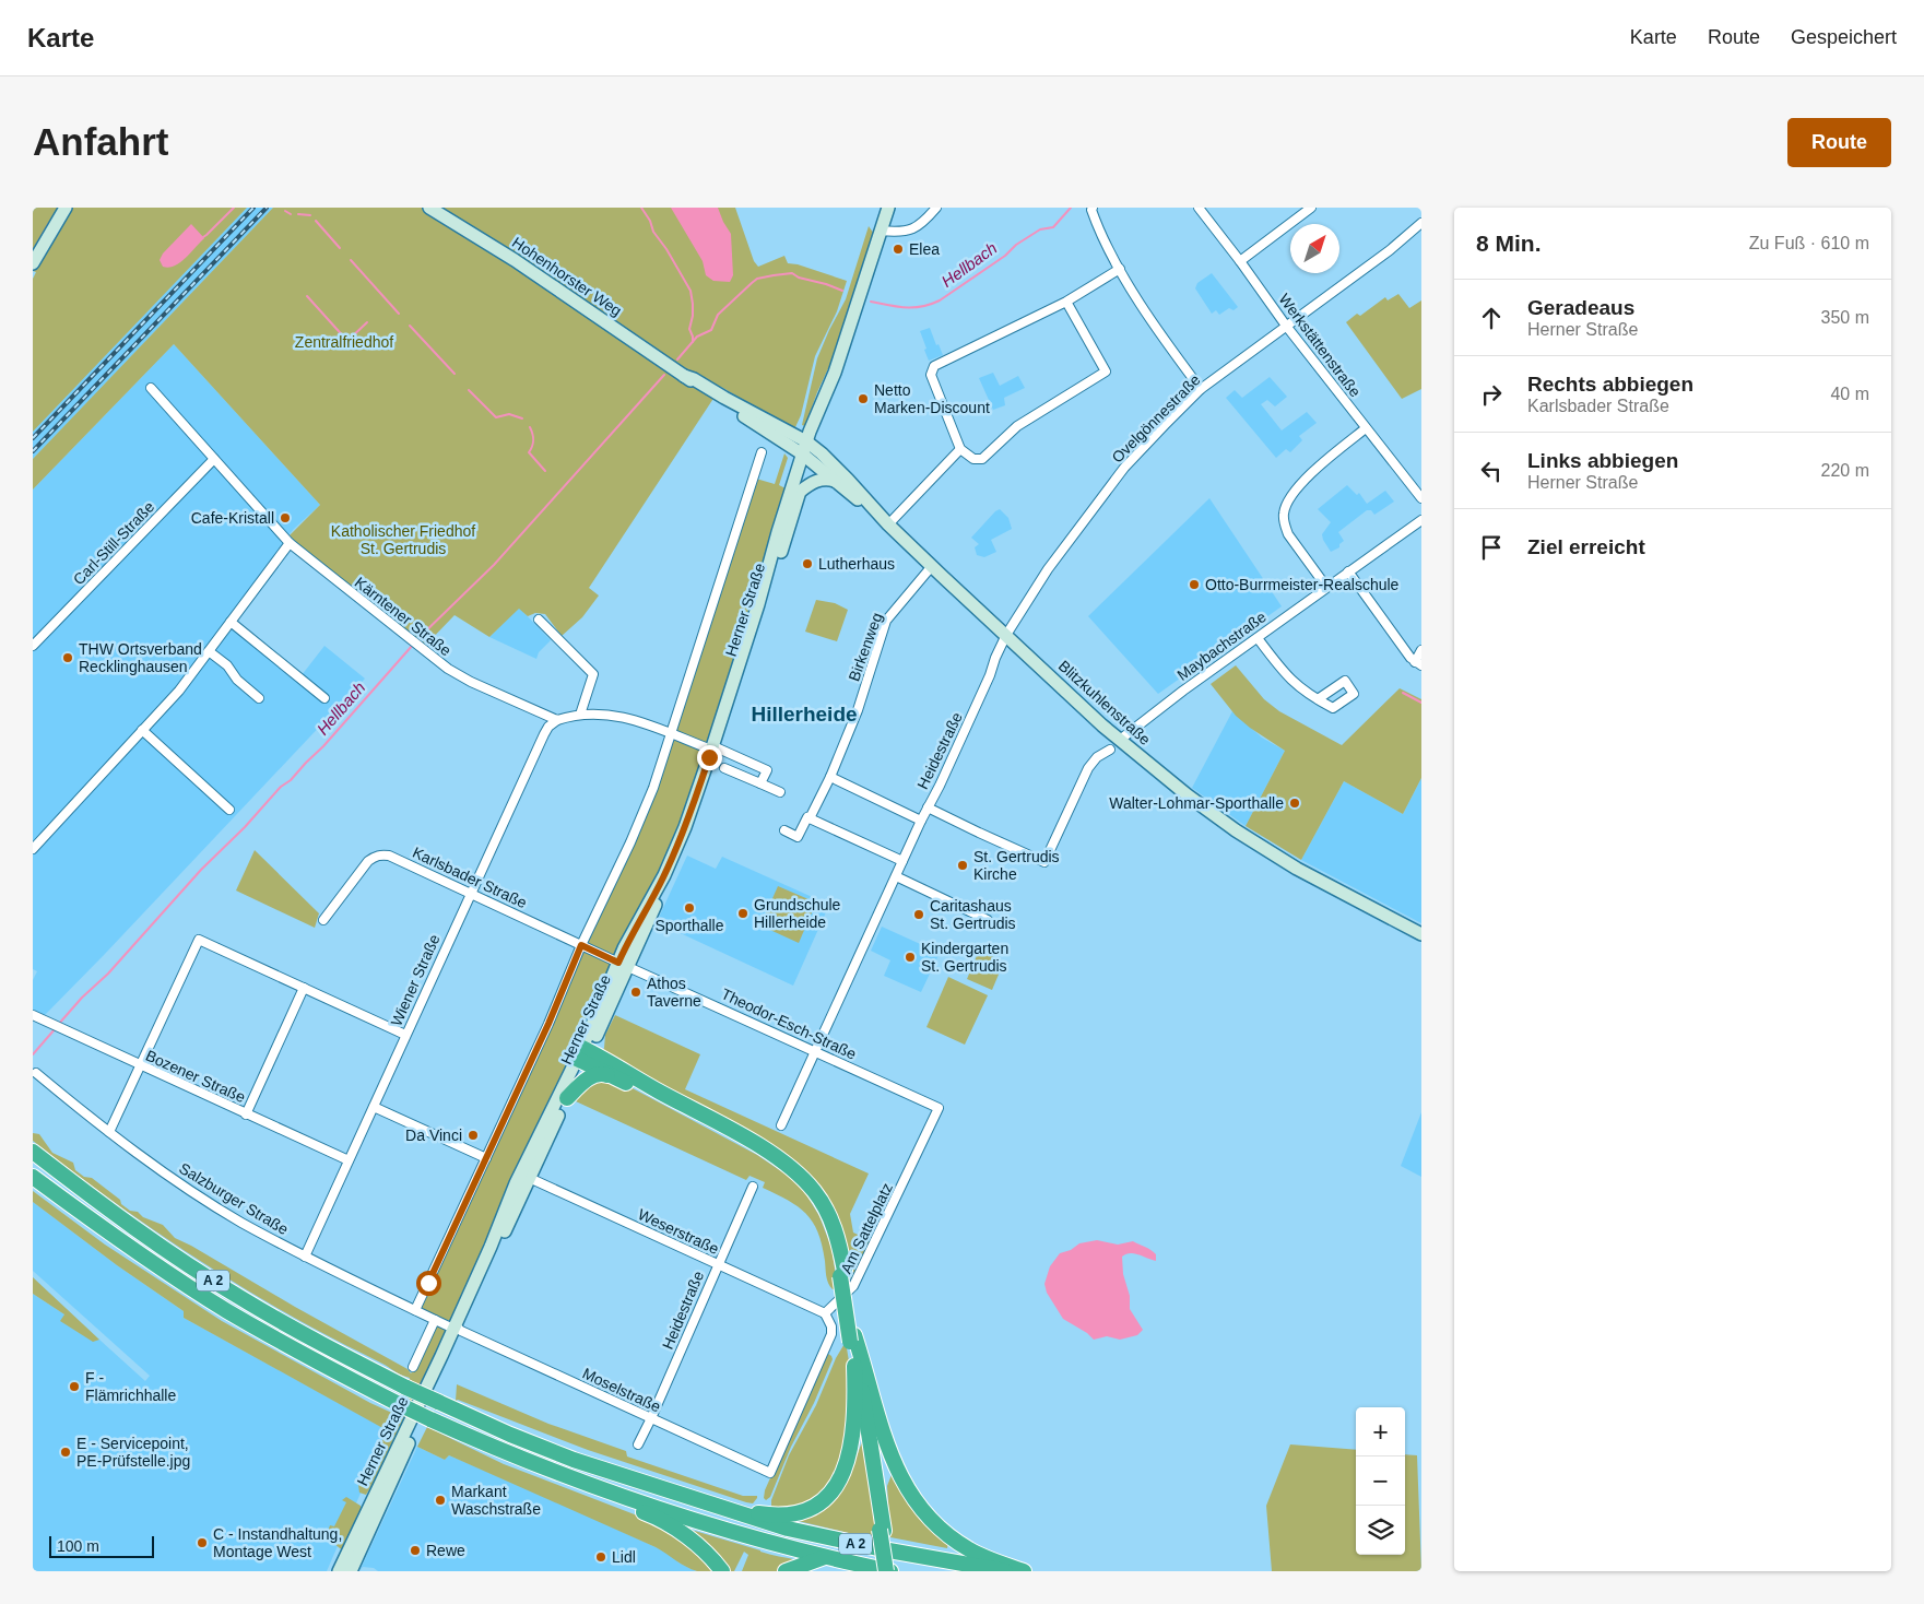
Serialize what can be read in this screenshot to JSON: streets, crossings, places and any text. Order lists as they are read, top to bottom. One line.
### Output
{"streets":{"highway":["A 2"],"main road":["Hohenhorster Weg","Herner Straße","Blitzkuhlenstraße"],"street":["Werkstättenstraße","Ovelgönnestraße","Carl-Still-Straße","Kärntener Straße","Maybachstraße","Birkenweg","Heidestraße","Karlsbader Straße","Wiener Straße","Theodor-Esch-Straße","Bozener Straße","Salzburger Straße","Am Sattelplatz","Weserstraße","Moselstraße"]},"crossings":[["Hohenhorster Weg","Herner Straße"],["Hohenhorster Weg","Blitzkuhlenstraße"],["Werkstättenstraße","Ovelgönnestraße"],["Ovelgönnestraße","Blitzkuhlenstraße"],["Ovelgönnestraße","Heidestraße"],["Carl-Still-Straße","Kärntener Straße"],["Herner Straße","Blitzkuhlenstraße"],["Herner Straße","Karlsbader Straße"],["Herner Straße","Theodor-Esch-Straße"],["Herner Straße","Salzburger Straße"],["Herner Straße","Weserstraße"],["Herner Straße","Moselstraße"],["Kärntener Straße","Wiener Straße"],["Maybachstraße","Blitzkuhlenstraße"],["Birkenweg","Blitzkuhlenstraße"],["Blitzkuhlenstraße","Heidestraße"],["Heidestraße","Theodor-Esch-Straße"],["Heidestraße","Weserstraße"],["Heidestraße","Moselstraße"],["Karlsbader Straße","Wiener Straße"],["Karlsbader Straße","Theodor-Esch-Straße"],["Wiener Straße","Bozener Straße"],["Wiener Straße","Salzburger Straße"],["Theodor-Esch-Straße","Am Sattelplatz"],["Salzburger Straße","Moselstraße"],["Am Sattelplatz","Weserstraße"],["Am Sattelplatz","Moselstraße"],["Weserstraße","Moselstraße"]],"districts":["Hillerheide"],"water":["Hellbach"],"parks":["Zentralfriedhof","Katholischer Friedhof St. Gertrudis"],"places":["Elea","Netto Marken-Discount","Cafe-Kristall","Lutherhaus","Otto-Burrmeister-Realschule","THW Ortsverband Recklinghausen","Walter-Lohmar-Sporthalle","St. Gertrudis Kirche","Sporthalle","Grundschule Hillerheide","Caritashaus St. Gertrudis","Kindergarten St. Gertrudis","Athos Taverne","Da Vinci","F - Flämrichhalle","E - Servicepoint, PE-Prüfstelle.jpg","Markant Waschstraße","C - Instandhaltung, Montage West","Rewe","Lidl"],"scale_bar":"100 m","north":"top right","page":{"header":"Karte","nav":["Karte","Route","Gespeichert"],"buttons":"Route","title":"Anfahrt","heading":["8 Min.","Zu Fuß · 610 m"],"list":[["Geradeaus","Herner Straße","350 m"],["Rechts abbiegen","Karlsbader Straße","40 m"],["Links abbiegen","Herner Straße","220 m"],"Ziel erreicht"],"map_buttons":["+","−"],"scale":"100 m"}}
